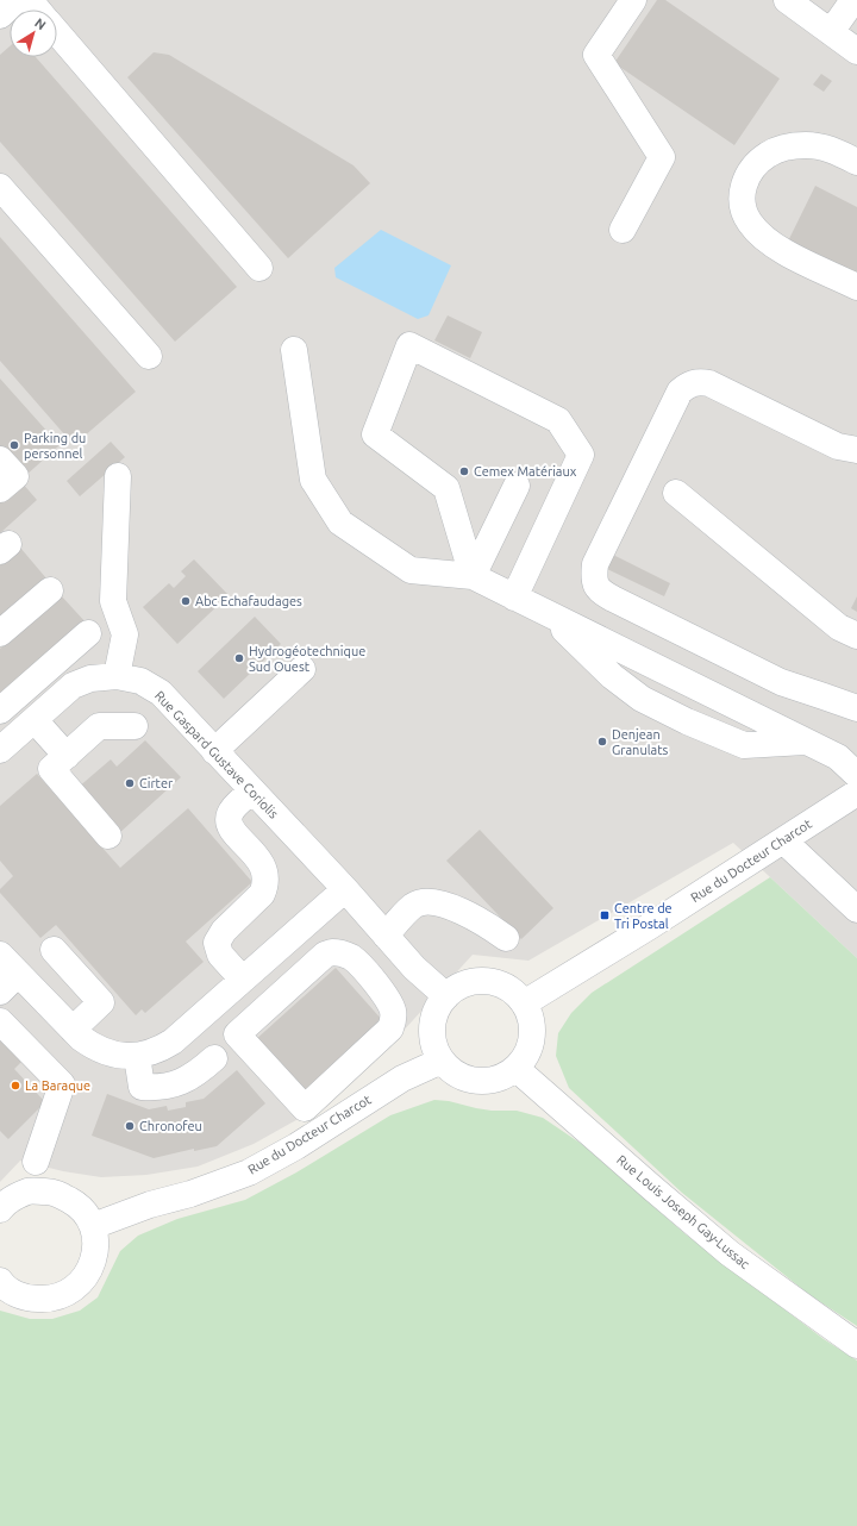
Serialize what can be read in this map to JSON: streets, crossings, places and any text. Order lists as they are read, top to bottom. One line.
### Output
{"streets":{"street":["Rue Gaspard Gustave Coriolis","Rue du Docteur Charcot","Rue Louis Joseph Gay-Lussac"]},"crossings":[["Rue Gaspard Gustave Coriolis","Rue du Docteur Charcot"],["Rue Gaspard Gustave Coriolis","Rue Louis Joseph Gay-Lussac"],["Rue du Docteur Charcot","Rue Louis Joseph Gay-Lussac"]],"places":{"other":["Parking du personnel","Cemex Matériaux","Abc Echafaudages","Hydrogéotechnique Sud Ouest","Denjean Granulats","Cirter","La Baraque","Chronofeu"],"transit":["Centre de Tri Postal"]},"north":"top right"}
